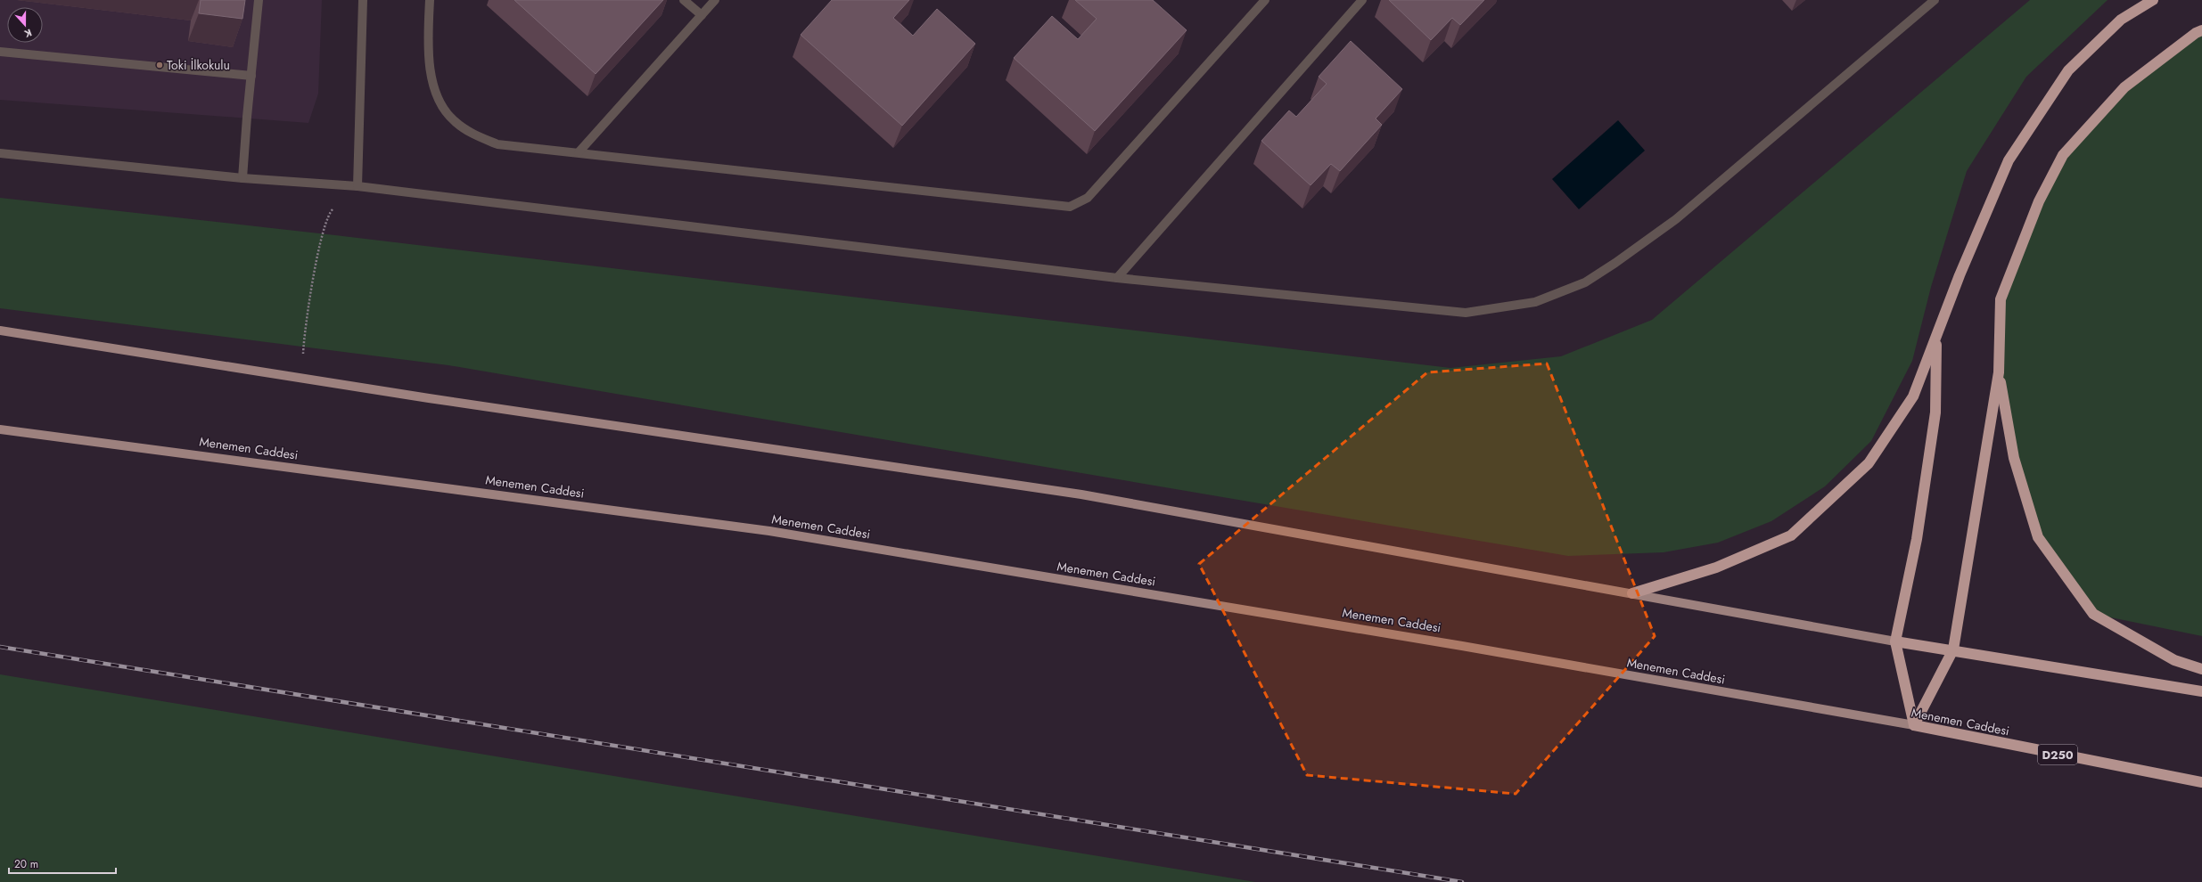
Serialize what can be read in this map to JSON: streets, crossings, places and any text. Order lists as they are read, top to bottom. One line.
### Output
{"streets":{"highway":["Menemen Caddesi","D250"]},"places":["Toki İlkokulu"],"scale_bar":"20 m","north":"bottom"}
